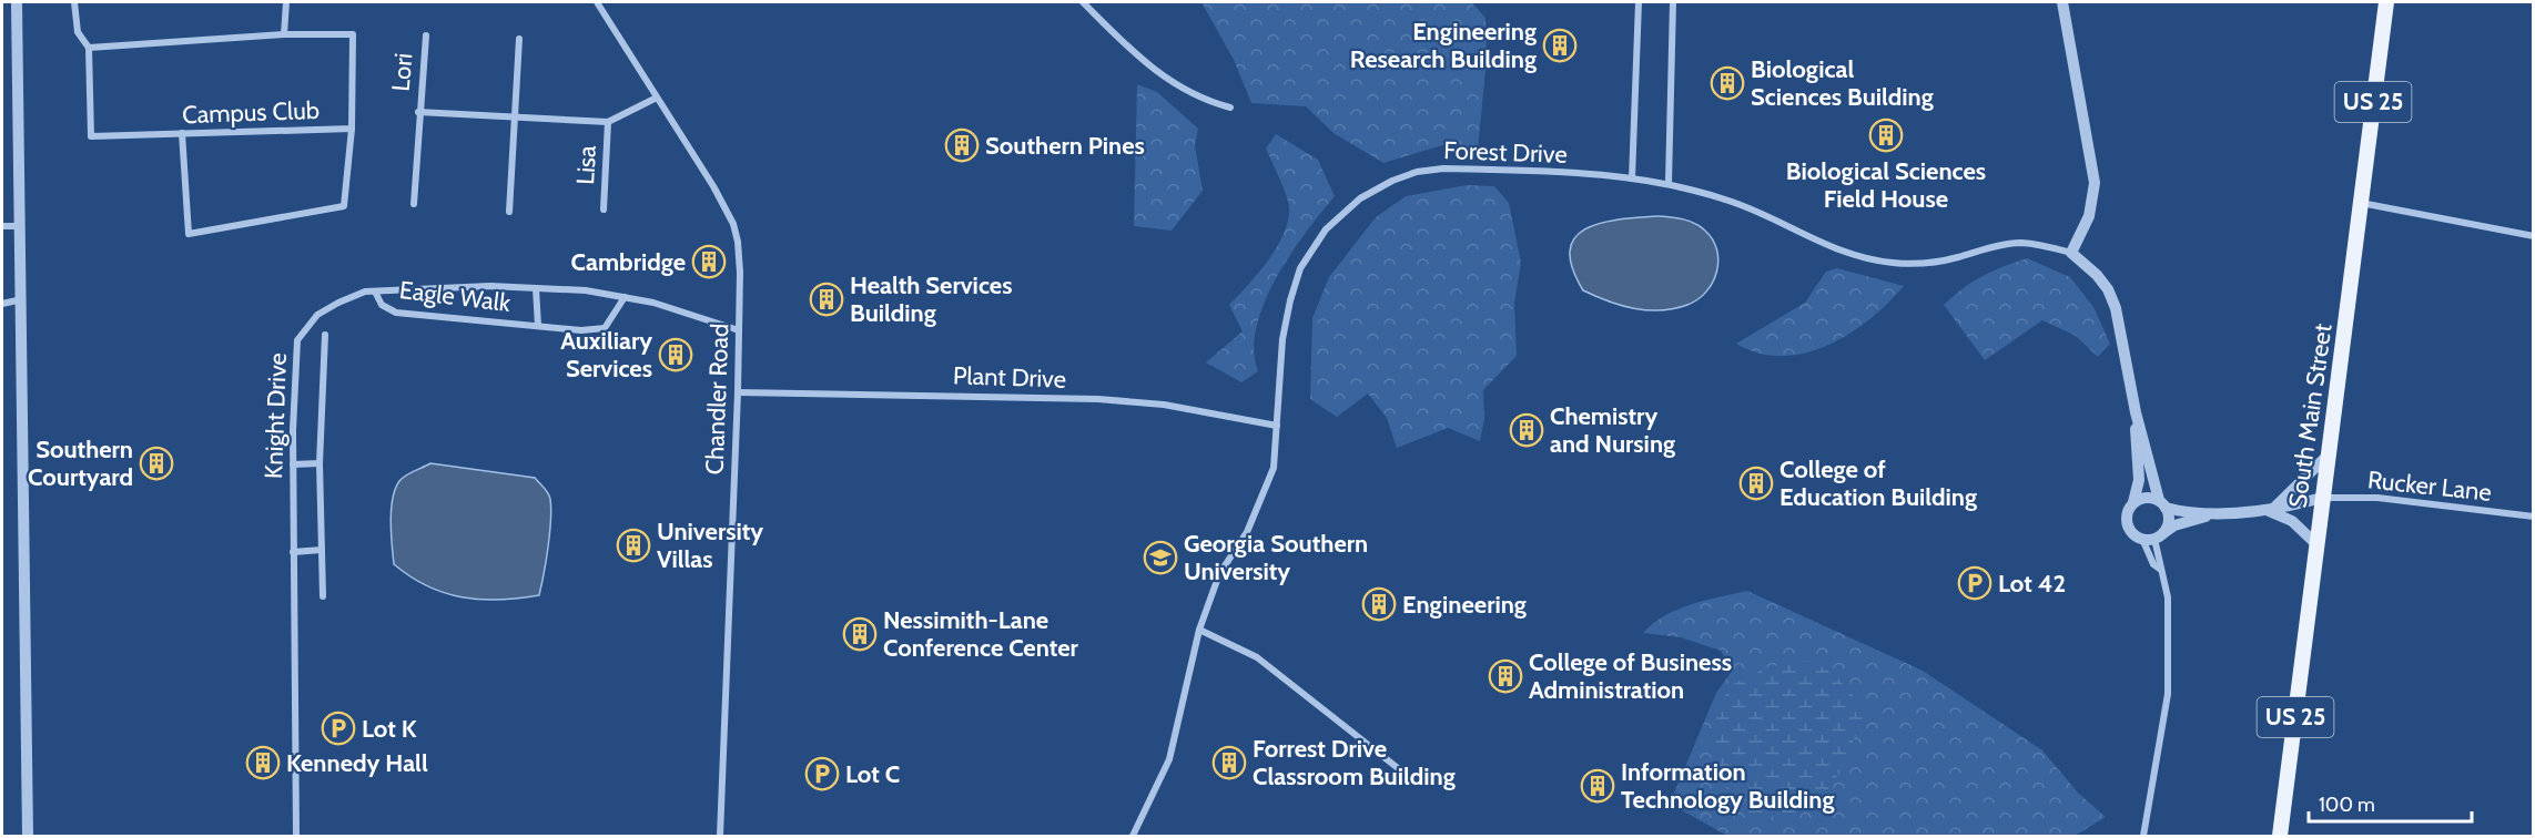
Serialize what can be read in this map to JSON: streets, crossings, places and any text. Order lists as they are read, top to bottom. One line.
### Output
{"streets":{"main road":["US 25","South Main Street"],"street":["Lori","Campus Club","Forest Drive","Lisa","Eagle Walk","Plant Drive","Chandler Road","Knight Drive","Rucker Lane"]},"crossings":[["Forest Drive","Plant Drive"],["Eagle Walk","Knight Drive"],["Plant Drive","Chandler Road"],["Chandler Road","Knight Drive"],["South Main Street","Rucker Lane"]],"places":{"building":["Engineering Research Building","Biological Sciences Building","Biological Sciences Field House","Southern Pines","Cambridge","Health Services Building","Auxiliary Services","Chemistry and Nursing","Southern Courtyard","College of Education Building","University Villas","Engineering","Nessimith-Lane Conference Center","College of Business Administration","Kennedy Hall","Forrest Drive Classroom Building","Information Technology Building"],"school or university":["Georgia Southern University"],"parking":["Lot 42","Lot K","Lot C"]},"scale_bar":"100 m"}
